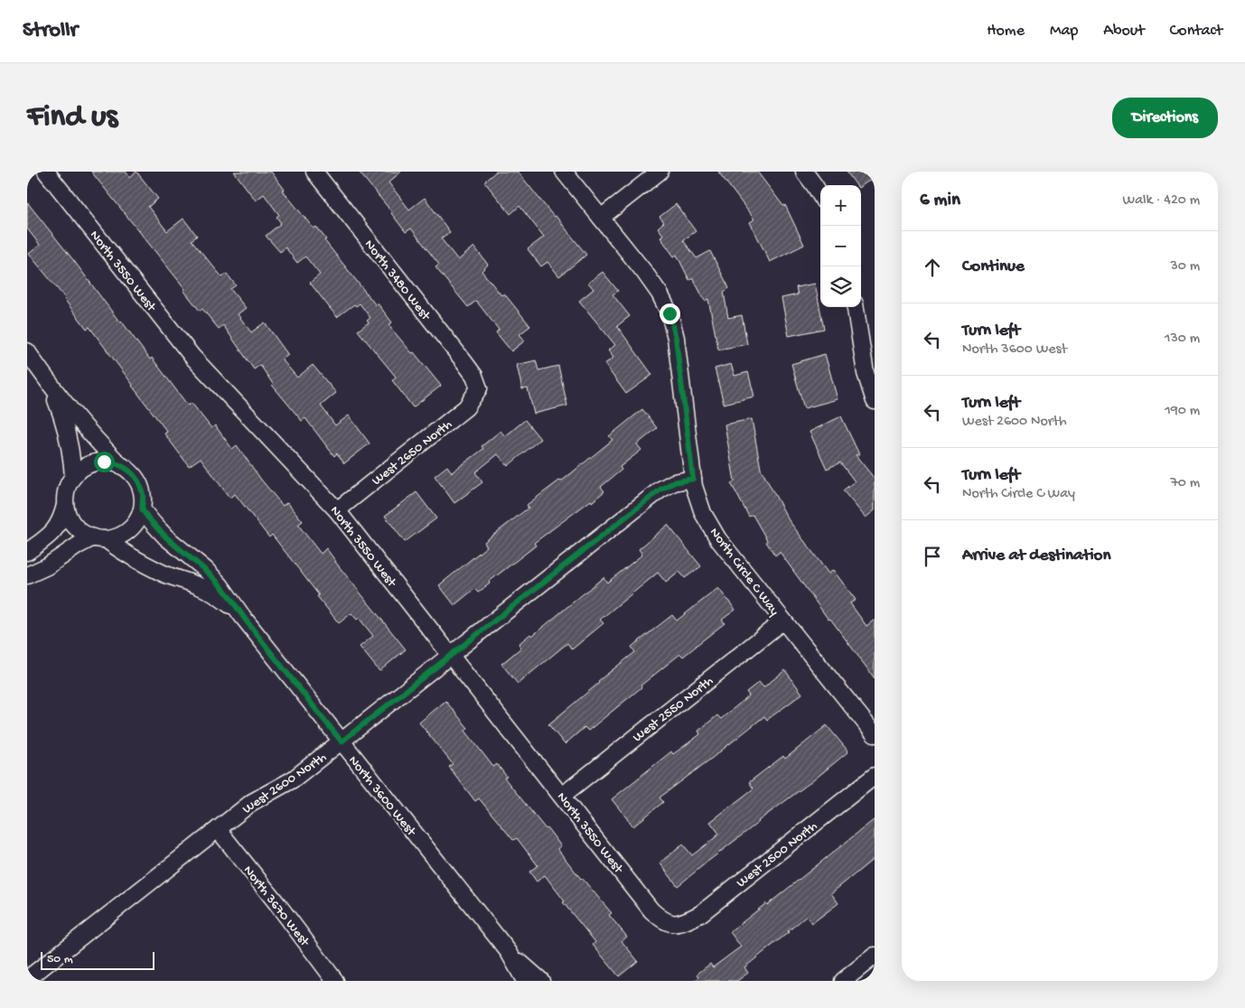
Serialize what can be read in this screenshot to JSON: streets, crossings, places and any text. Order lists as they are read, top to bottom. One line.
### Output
{"streets":{"street":["North 3550 West","North 3480 West","West 2650 North","North Circle C Way","West 2550 North","West 2600 North","North 3600 West","West 2500 North","North 3670 West"]},"crossings":[["North 3550 West","West 2650 North"],["North 3550 West","West 2550 North"],["North 3550 West","West 2600 North"],["North 3550 West","West 2500 North"],["North 3480 West","West 2650 North"],["North Circle C Way","West 2550 North"],["North Circle C Way","West 2600 North"],["West 2600 North","North 3600 West"],["West 2600 North","North 3670 West"]],"scale_bar":"50 m","page":{"header":"Strollr","nav":["Home","Map","About","Contact"],"buttons":"Directions","title":"Find us","heading":["6 min","Walk · 420 m"],"map_buttons":["+","−"],"list":[["Continue","30 m"],["Turn left","North 3600 West","130 m"],["Turn left","West 2600 North","190 m"],["Turn left","North Circle C Way","70 m"],"Arrive at destination"],"scale":"50 m"}}
